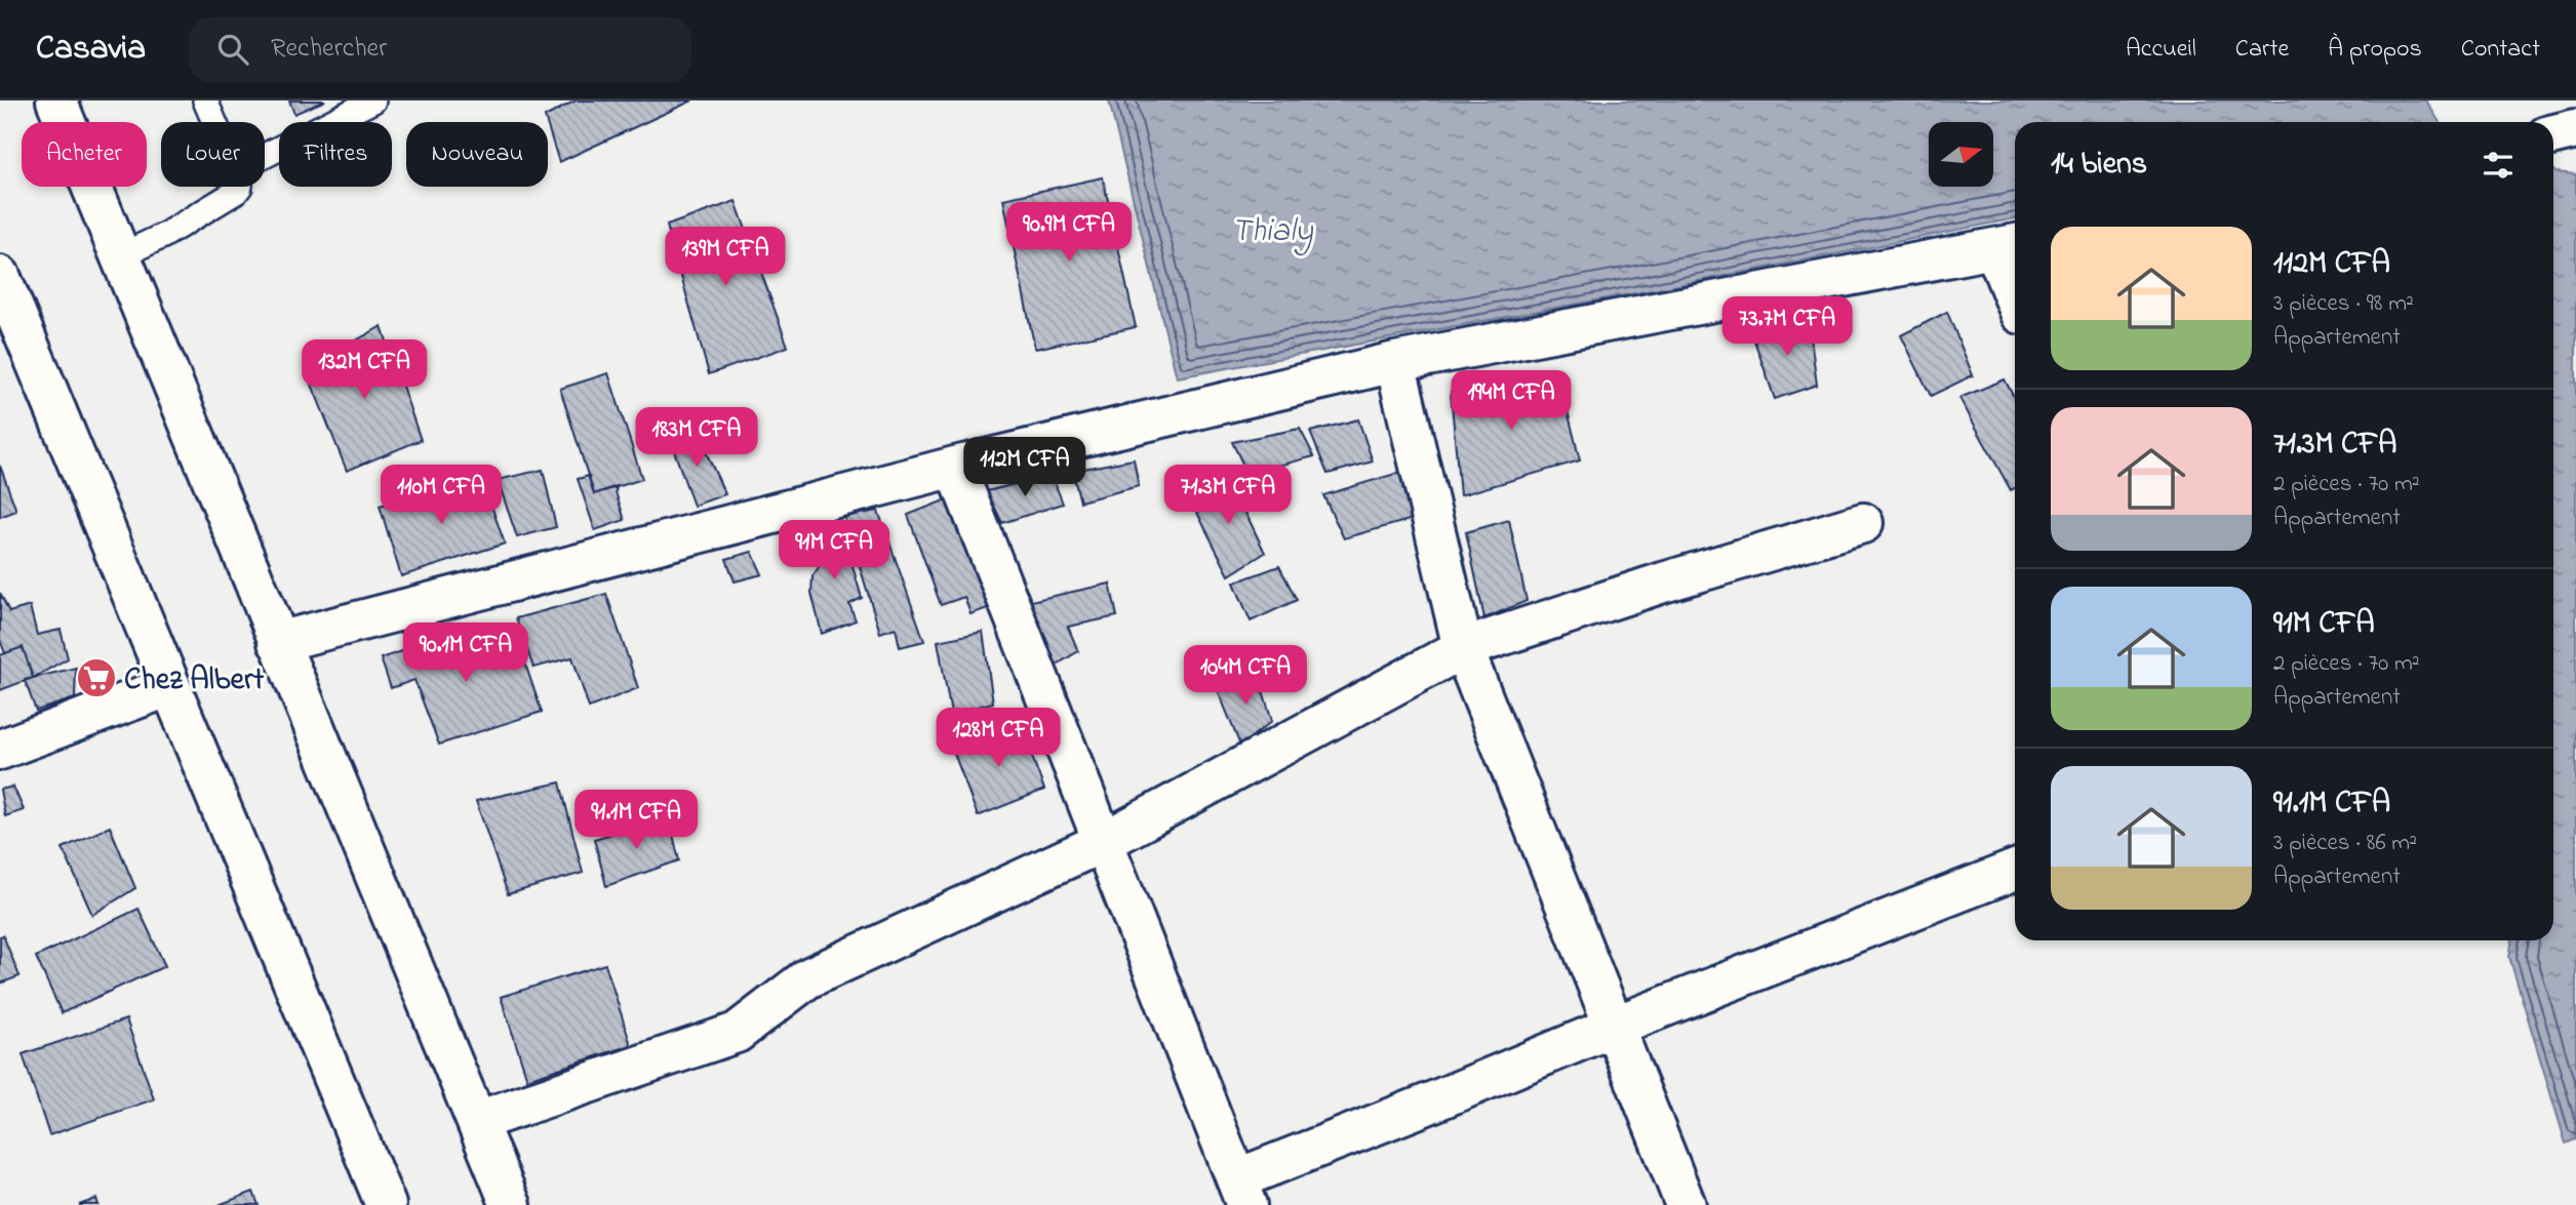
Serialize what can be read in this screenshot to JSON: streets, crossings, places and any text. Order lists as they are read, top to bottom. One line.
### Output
{"water":["Thialy"],"places":{"supermarket":["Chez Albert"]},"north":"right","page":{"header":"Casavia","search":"Rechercher","nav":["Accueil","Carte","À propos","Contact"],"chip":["Acheter","Louer","Filtres","Nouveau"],"heading":"14 biens","price":["90.9M CFA","139M CFA","73.7M CFA","132M CFA","194M CFA","183M CFA","112M CFA","110M CFA","71.3M CFA","91M CFA","90.1M CFA","104M CFA","128M CFA","91.1M CFA"],"list":[{"name":"112M CFA","note":"3 pièces · 98 m² · Appartement"},{"name":"71.3M CFA","note":"2 pièces · 70 m² · Appartement"},{"name":"91M CFA","note":"2 pièces · 70 m² · Appartement"},{"name":"91.1M CFA","note":"3 pièces · 86 m² · Appartement"}]}}
